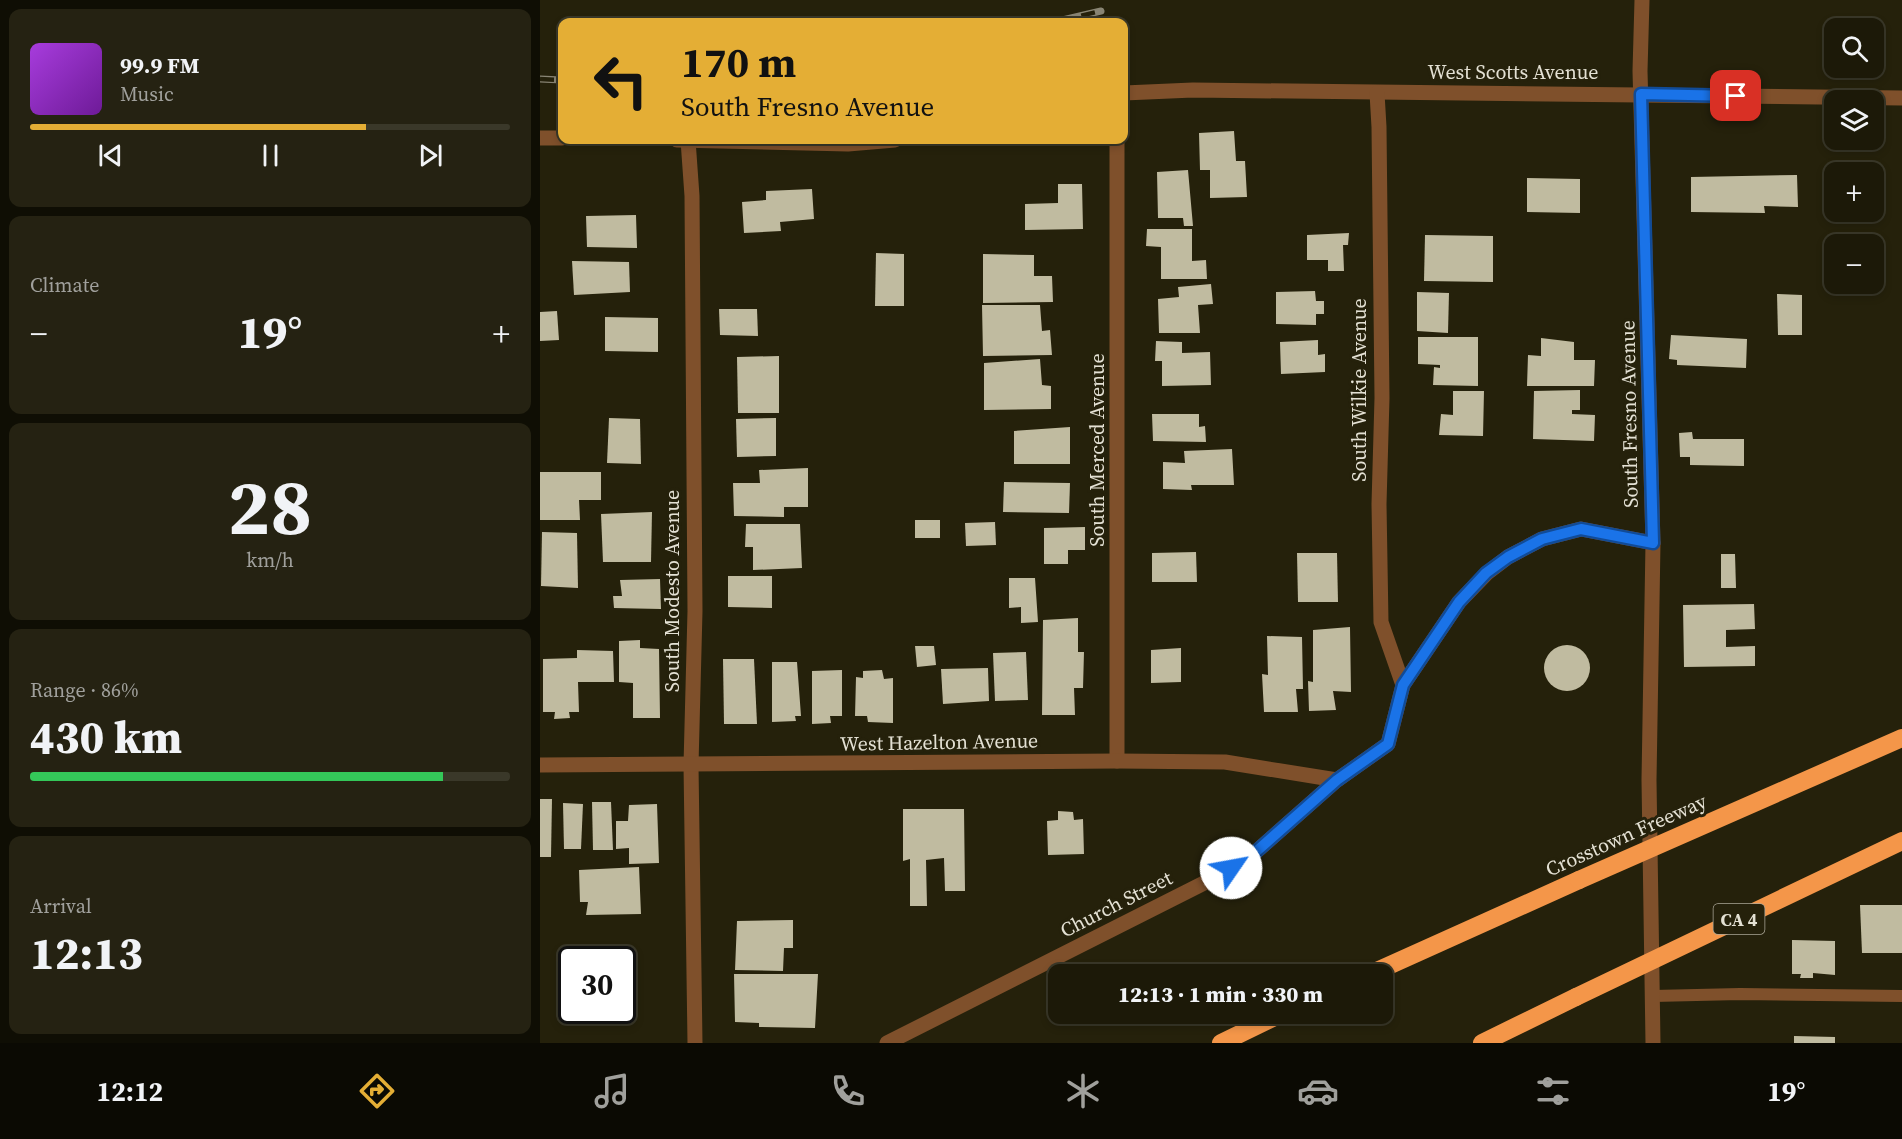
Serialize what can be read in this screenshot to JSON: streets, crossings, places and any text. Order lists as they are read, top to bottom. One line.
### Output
{"streets":{"highway":["Crosstown Freeway","CA 4"],"street":["West Scotts Avenue","South Wilkie Avenue","South Fresno Avenue","South Merced Avenue","South Modesto Avenue","West Hazelton Avenue","Church Street"]},"crossings":[["West Scotts Avenue","South Wilkie Avenue"],["West Scotts Avenue","South Fresno Avenue"],["South Wilkie Avenue","Church Street"],["South Fresno Avenue","Church Street"],["South Merced Avenue","West Hazelton Avenue"],["South Modesto Avenue","West Hazelton Avenue"],["West Hazelton Avenue","Church Street"]],"page":{"map_buttons":["+","−"],"turn":["170 m","South Fresno Avenue"],"song":["99.9 FM","Music"],"tile":["Climate",["28","km/h"],["Range · 86%","430 km"],["Arrival","12:13"]],"heat":["−","19°","+"],"limit":"30","trip":"12:13 · 1 min · 330 m","tabs":["12:12","19°"]}}
